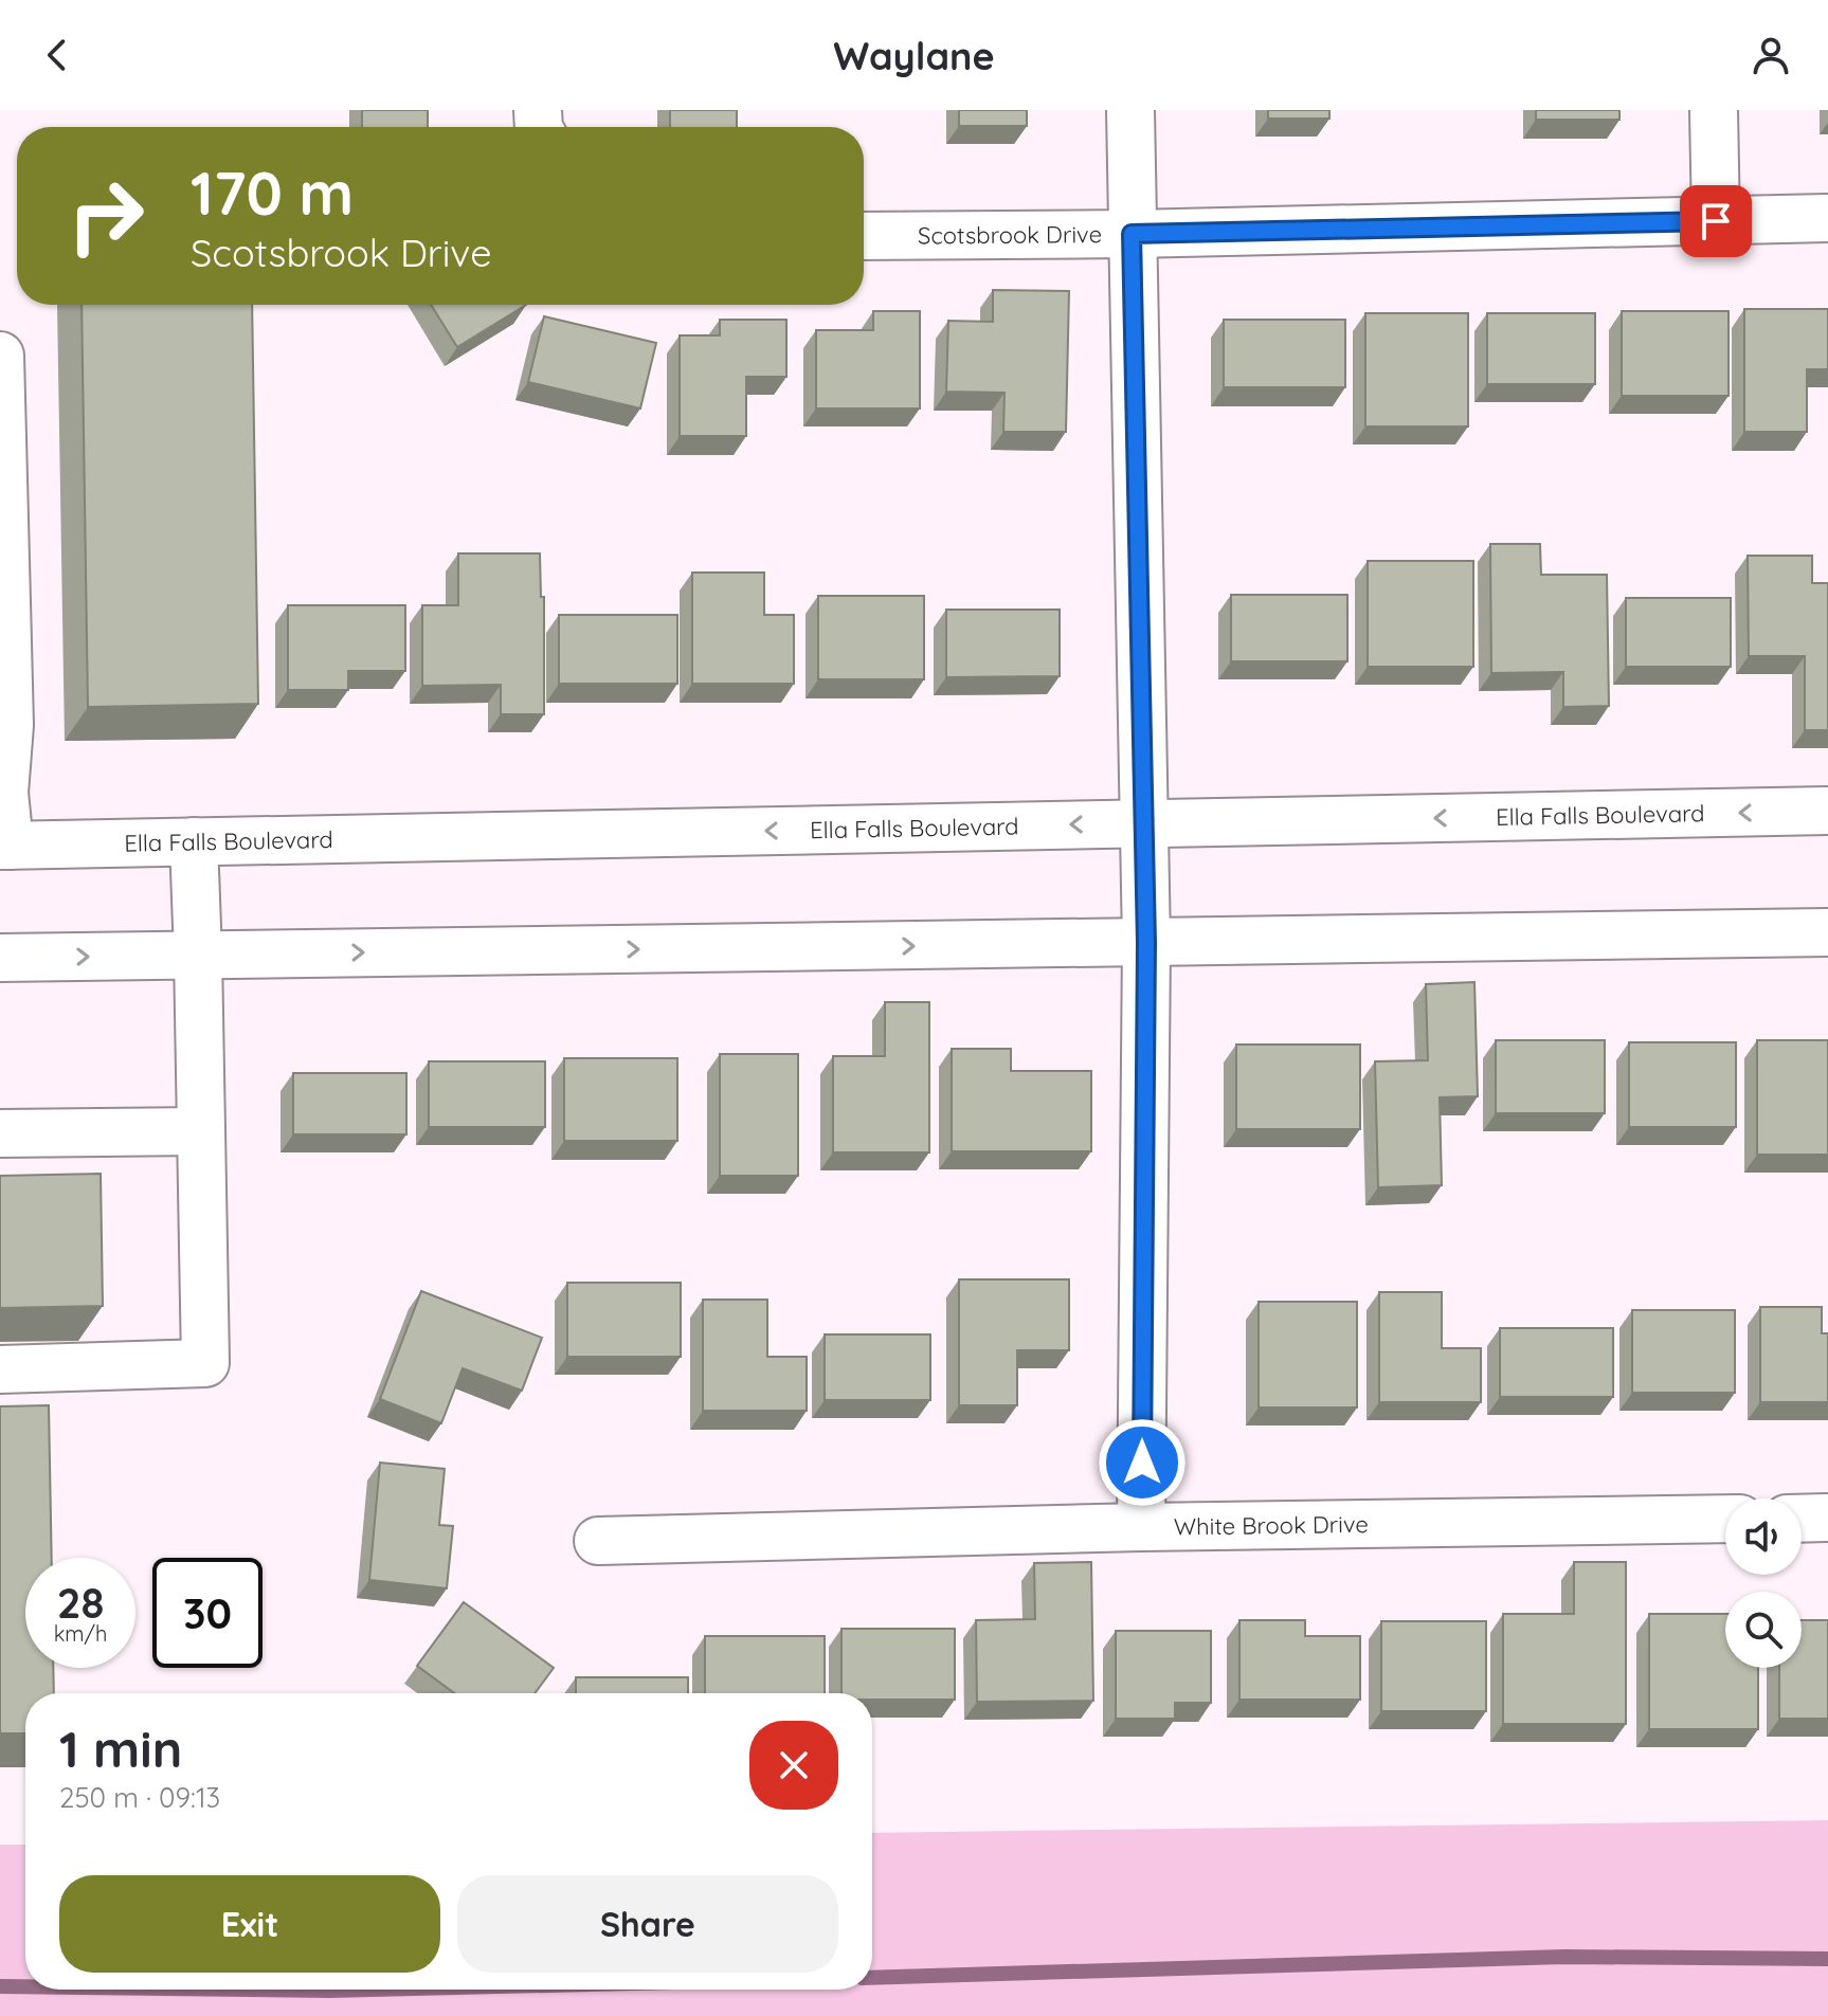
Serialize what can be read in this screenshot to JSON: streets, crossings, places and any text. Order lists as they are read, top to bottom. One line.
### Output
{"streets":{"street":["Scotsbrook Drive","Ella Falls Boulevard","White Brook Drive"]},"page":{"header":"Waylane","turn":["170 m","Scotsbrook Drive"],"speed":"28 km/h","limit":"30","heading":["1 min","250 m · 09:13"],"buttons":["Exit","Share"]}}
